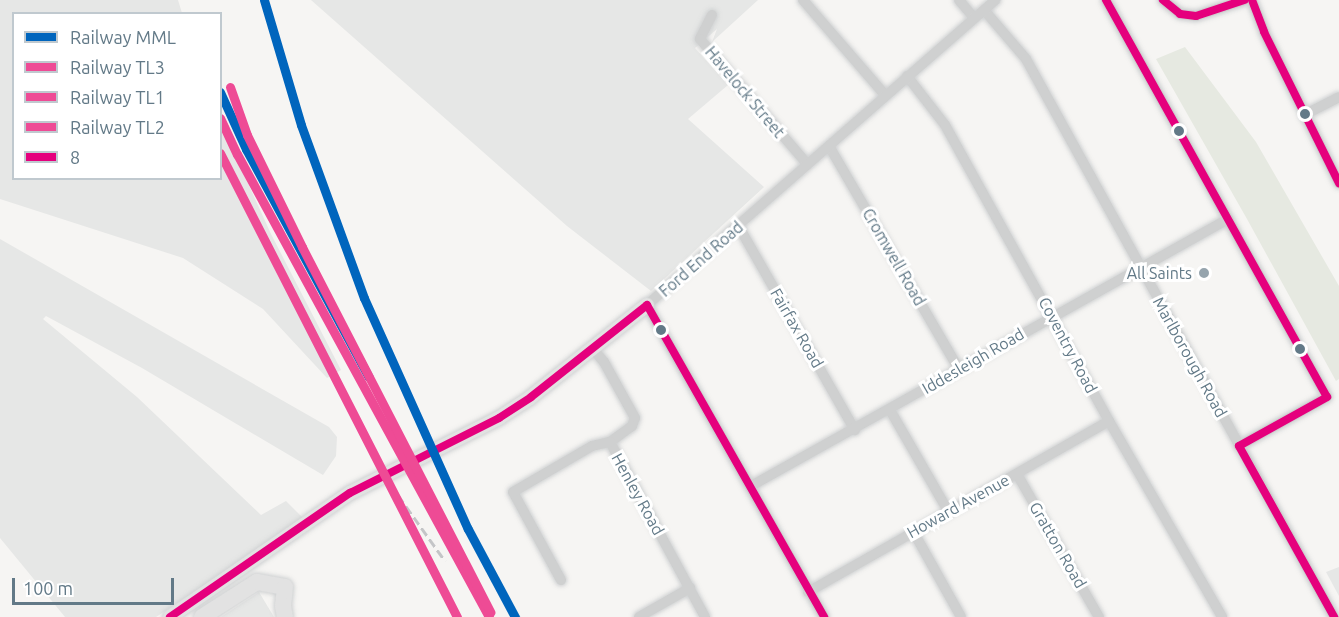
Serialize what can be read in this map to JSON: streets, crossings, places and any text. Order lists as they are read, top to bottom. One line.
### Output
{"streets":{"street":["Havelock Street","Cromwell Road","Ford End Road","Fairfax Road","Coventry Road","Marlborough Road","Iddesleigh Road","Henley Road","Howard Avenue","Gratton Road"]},"crossings":[["Havelock Street","Ford End Road"],["Cromwell Road","Ford End Road"],["Cromwell Road","Iddesleigh Road"],["Ford End Road","Fairfax Road"],["Ford End Road","Coventry Road"],["Ford End Road","Marlborough Road"],["Ford End Road","Henley Road"],["Fairfax Road","Iddesleigh Road"],["Coventry Road","Iddesleigh Road"],["Coventry Road","Howard Avenue"],["Marlborough Road","Iddesleigh Road"],["Howard Avenue","Gratton Road"]],"places":["All Saints"],"lines":["rail line MML","transit line 8","rail line TL1","rail line TL3","rail line TL2"],"legend":["Railway MML","Railway TL3","Railway TL1","Railway TL2","8"],"scale_bar":"100 m"}
